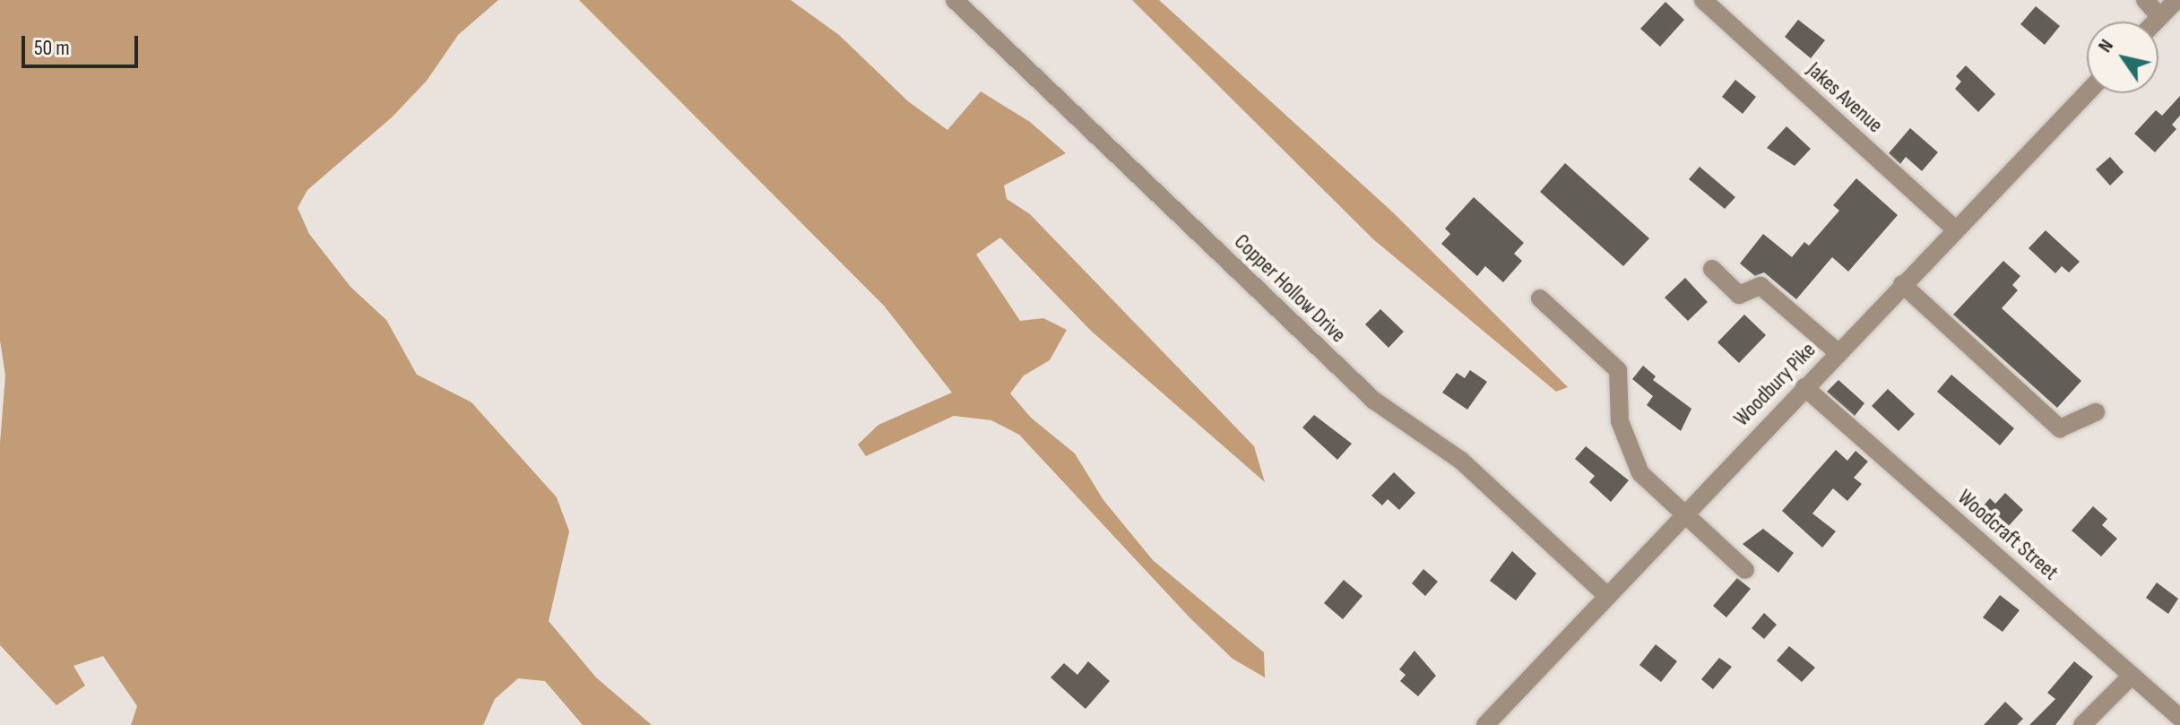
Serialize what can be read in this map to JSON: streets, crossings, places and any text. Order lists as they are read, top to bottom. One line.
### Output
{"streets":{"street":["Jakes Avenue","Copper Hollow Drive","Woodbury Pike","Woodcraft Street"]},"crossings":[["Jakes Avenue","Woodbury Pike"],["Copper Hollow Drive","Woodbury Pike"],["Woodbury Pike","Woodcraft Street"]],"scale_bar":"50 m","north":"top left"}
